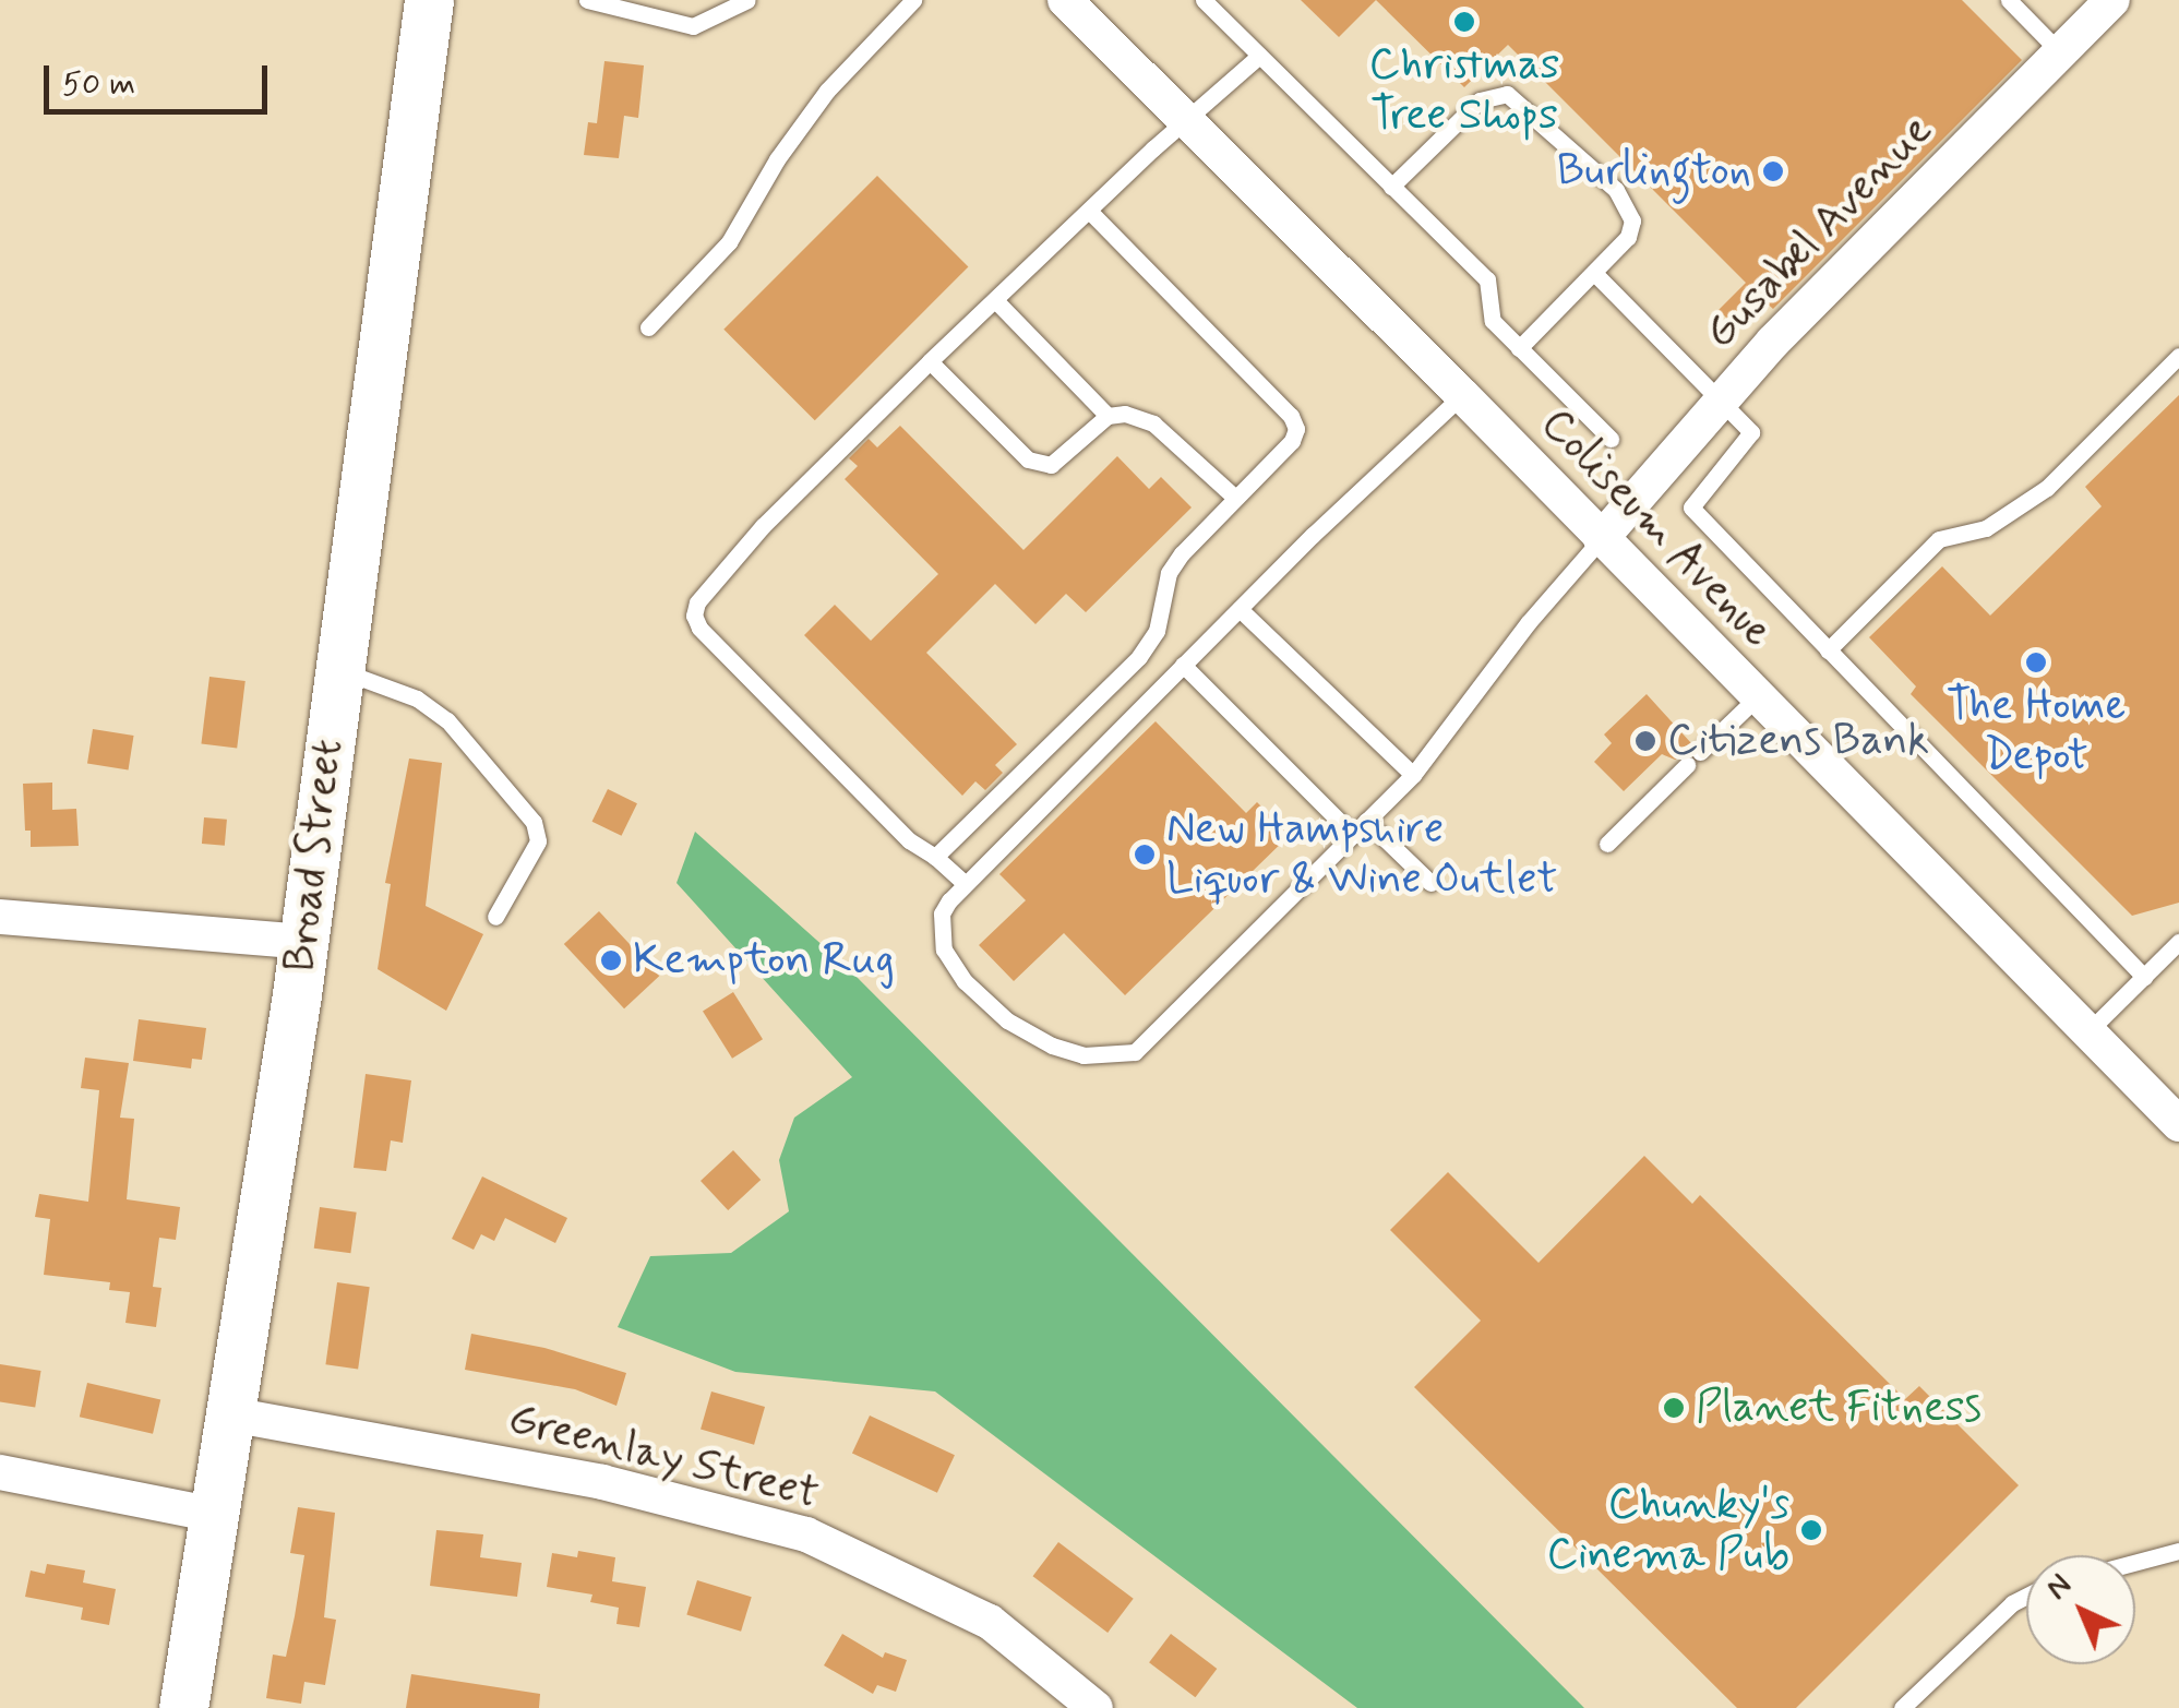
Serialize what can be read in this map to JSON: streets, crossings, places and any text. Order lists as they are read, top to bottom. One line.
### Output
{"streets":{"main road":["Broad Street"],"street":["Gusabel Avenue","Coliseum Avenue","Greenlay Street"]},"crossings":[["Gusabel Avenue","Coliseum Avenue"],["Broad Street","Greenlay Street"]],"places":["Christmas Tree Shops","Burlington","The Home Depot","Citizens Bank","New Hampshire Liquor & Wine Outlet","Kempton Rug","Planet Fitness","Chunky's Cinema Pub"],"scale_bar":"50 m","north":"top left"}
